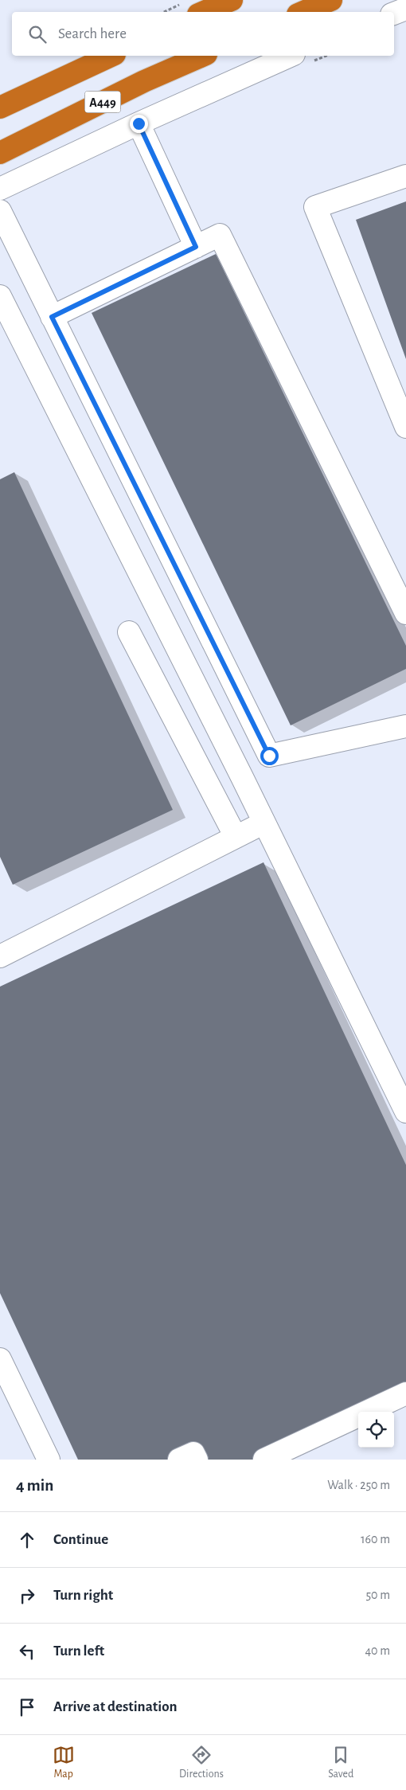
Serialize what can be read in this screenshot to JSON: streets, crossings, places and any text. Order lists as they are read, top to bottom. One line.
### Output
{"streets":{"highway":["A449"]},"page":{"search":"Search here","heading":["4 min","Walk · 250 m"],"list":[["Continue","160 m"],["Turn right","50 m"],["Turn left","40 m"],"Arrive at destination"],"nav":["Map","Directions","Saved"]}}
